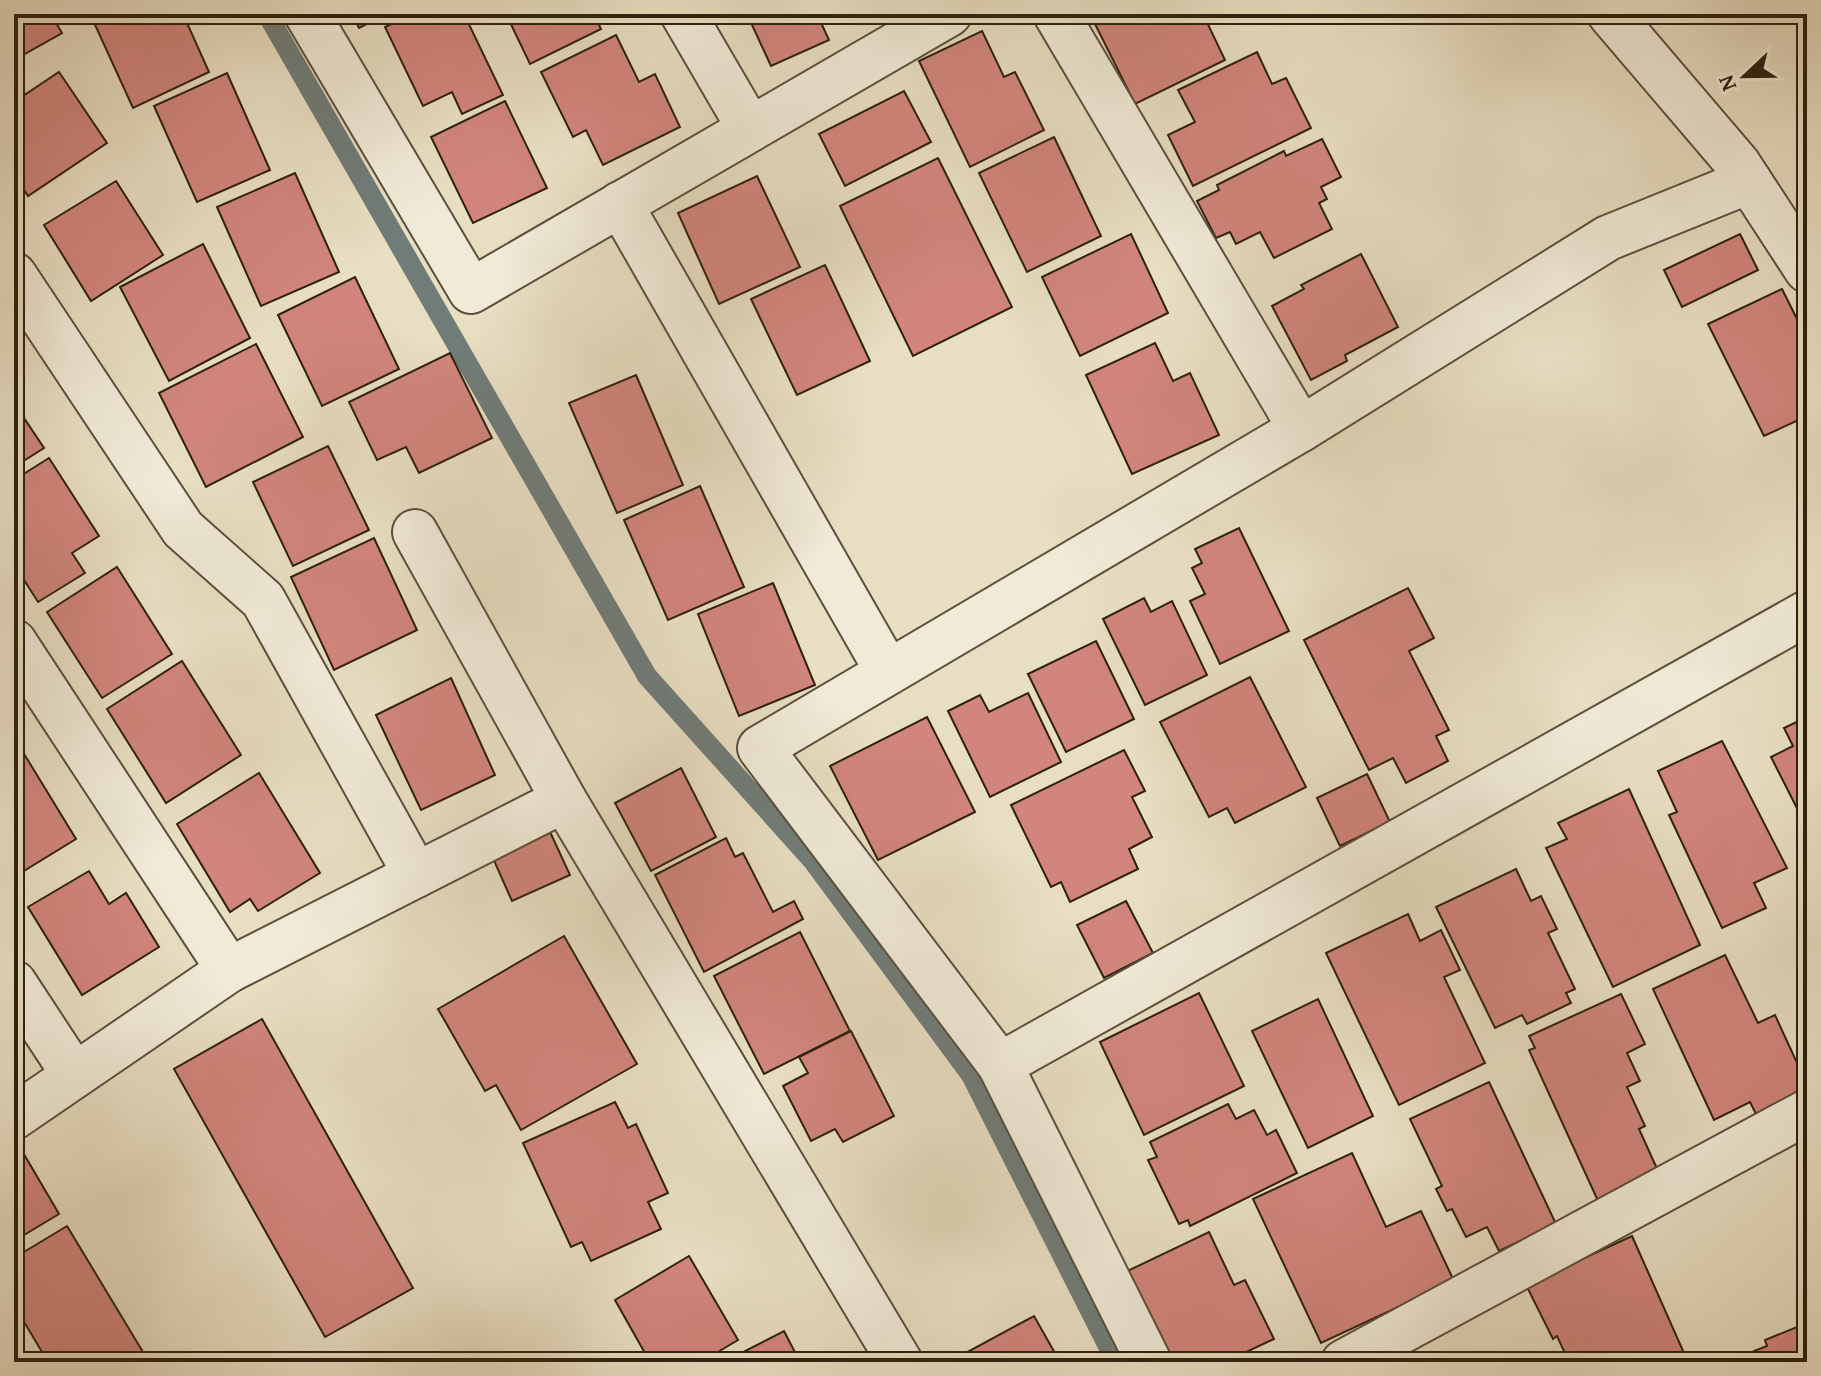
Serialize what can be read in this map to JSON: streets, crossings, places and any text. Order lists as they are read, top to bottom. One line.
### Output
{"north":"left"}
